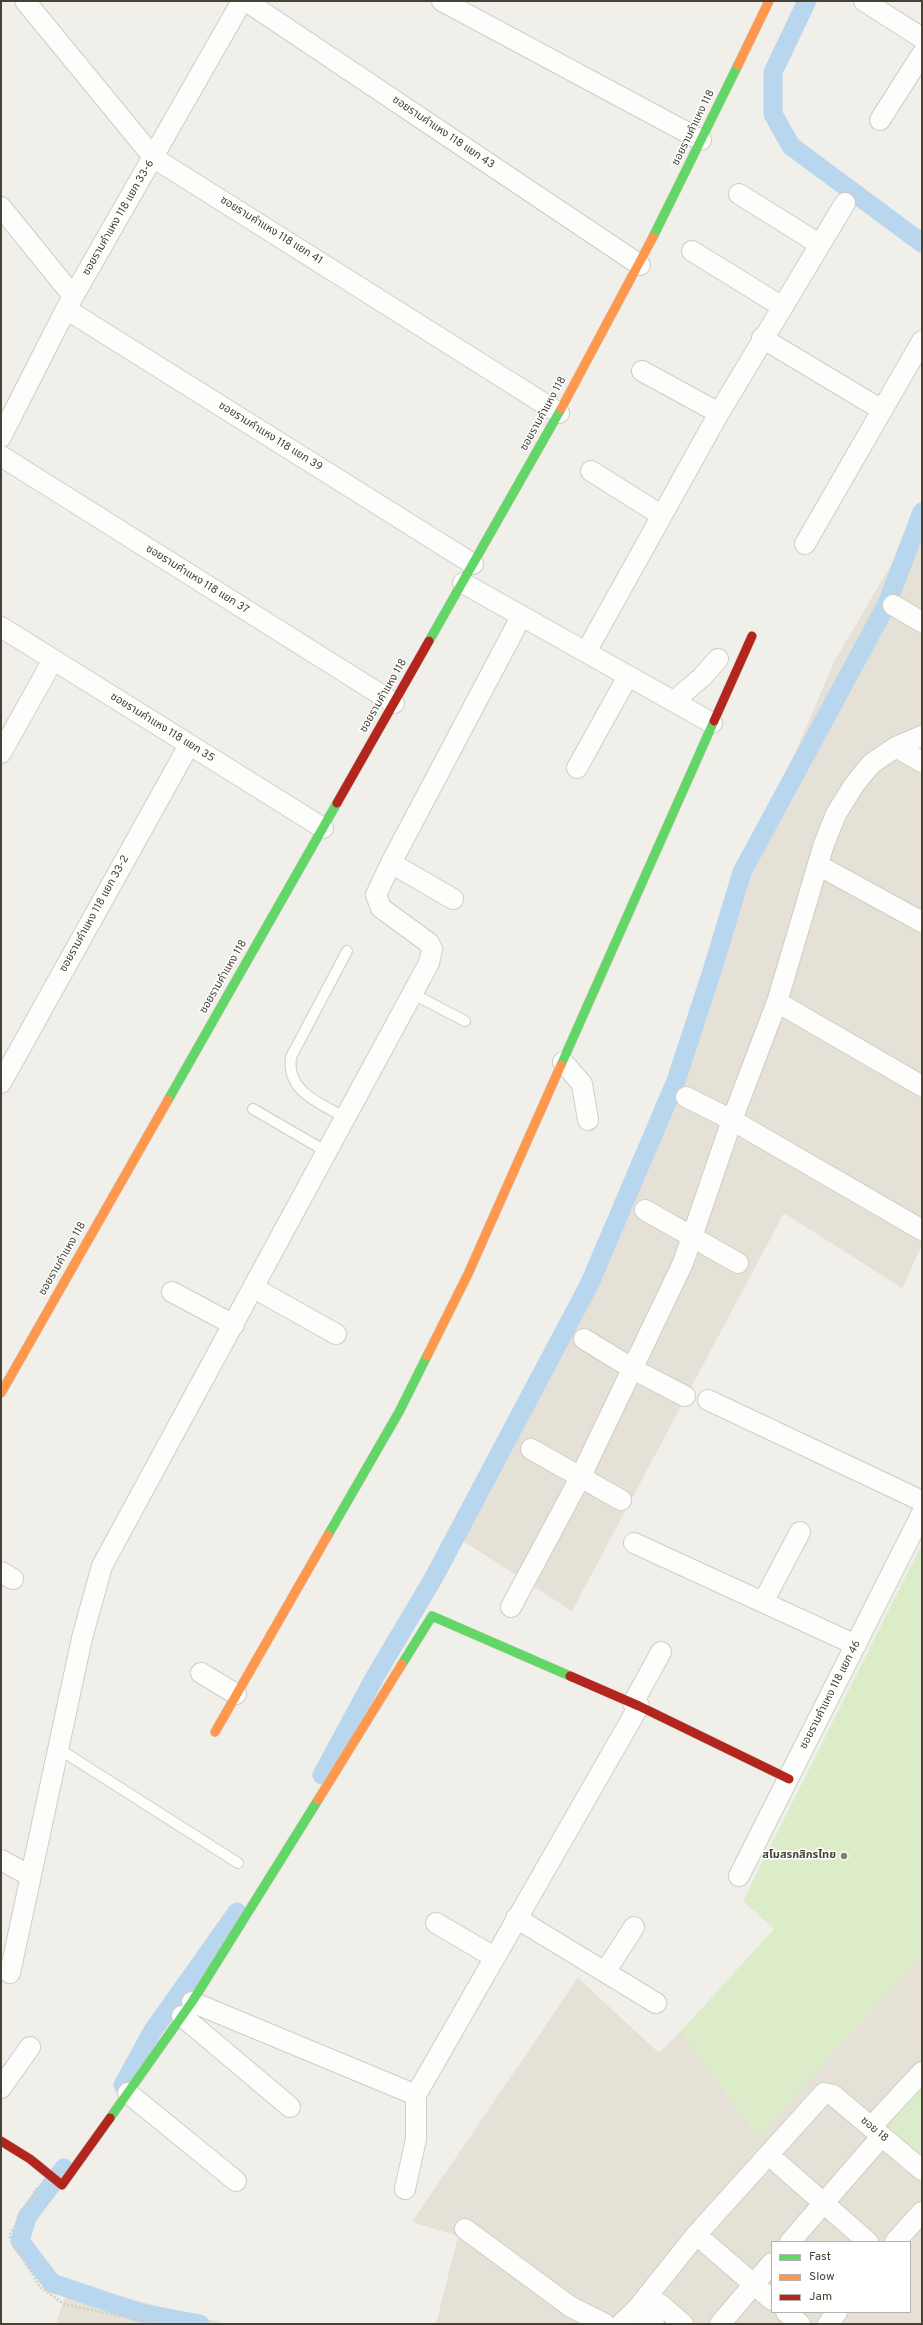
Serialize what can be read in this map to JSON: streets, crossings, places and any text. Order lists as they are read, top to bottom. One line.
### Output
{"streets":{"street":["ซอยรามคำแหง 118","ซอยรามคำแหง 118 แยก 43","ซอยรามคำแหง 118 แยก 33-6","ซอยรามคำแหง 118 แยก 41","ซอยรามคำแหง 118 แยก 39","ซอยรามคำแหง 118 แยก 37","ซอยรามคำแหง 118 แยก 35","ซอยรามคำแหง 118 แยก 33-2","ซอยรามคำแหง 118 แยก 46","ซอย 18"]},"crossings":[["ซอยรามคำแหง 118","ซอยรามคำแหง 118 แยก 43"],["ซอยรามคำแหง 118","ซอยรามคำแหง 118 แยก 41"],["ซอยรามคำแหง 118","ซอยรามคำแหง 118 แยก 39"],["ซอยรามคำแหง 118","ซอยรามคำแหง 118 แยก 37"],["ซอยรามคำแหง 118","ซอยรามคำแหง 118 แยก 35"],["ซอยรามคำแหง 118 แยก 33-6","ซอยรามคำแหง 118 แยก 41"],["ซอยรามคำแหง 118 แยก 33-6","ซอยรามคำแหง 118 แยก 39"],["ซอยรามคำแหง 118 แยก 35","ซอยรามคำแหง 118 แยก 33-2"]],"places":["สโมสรกสิกรไทย"],"legend":["Fast","Slow","Jam"]}
